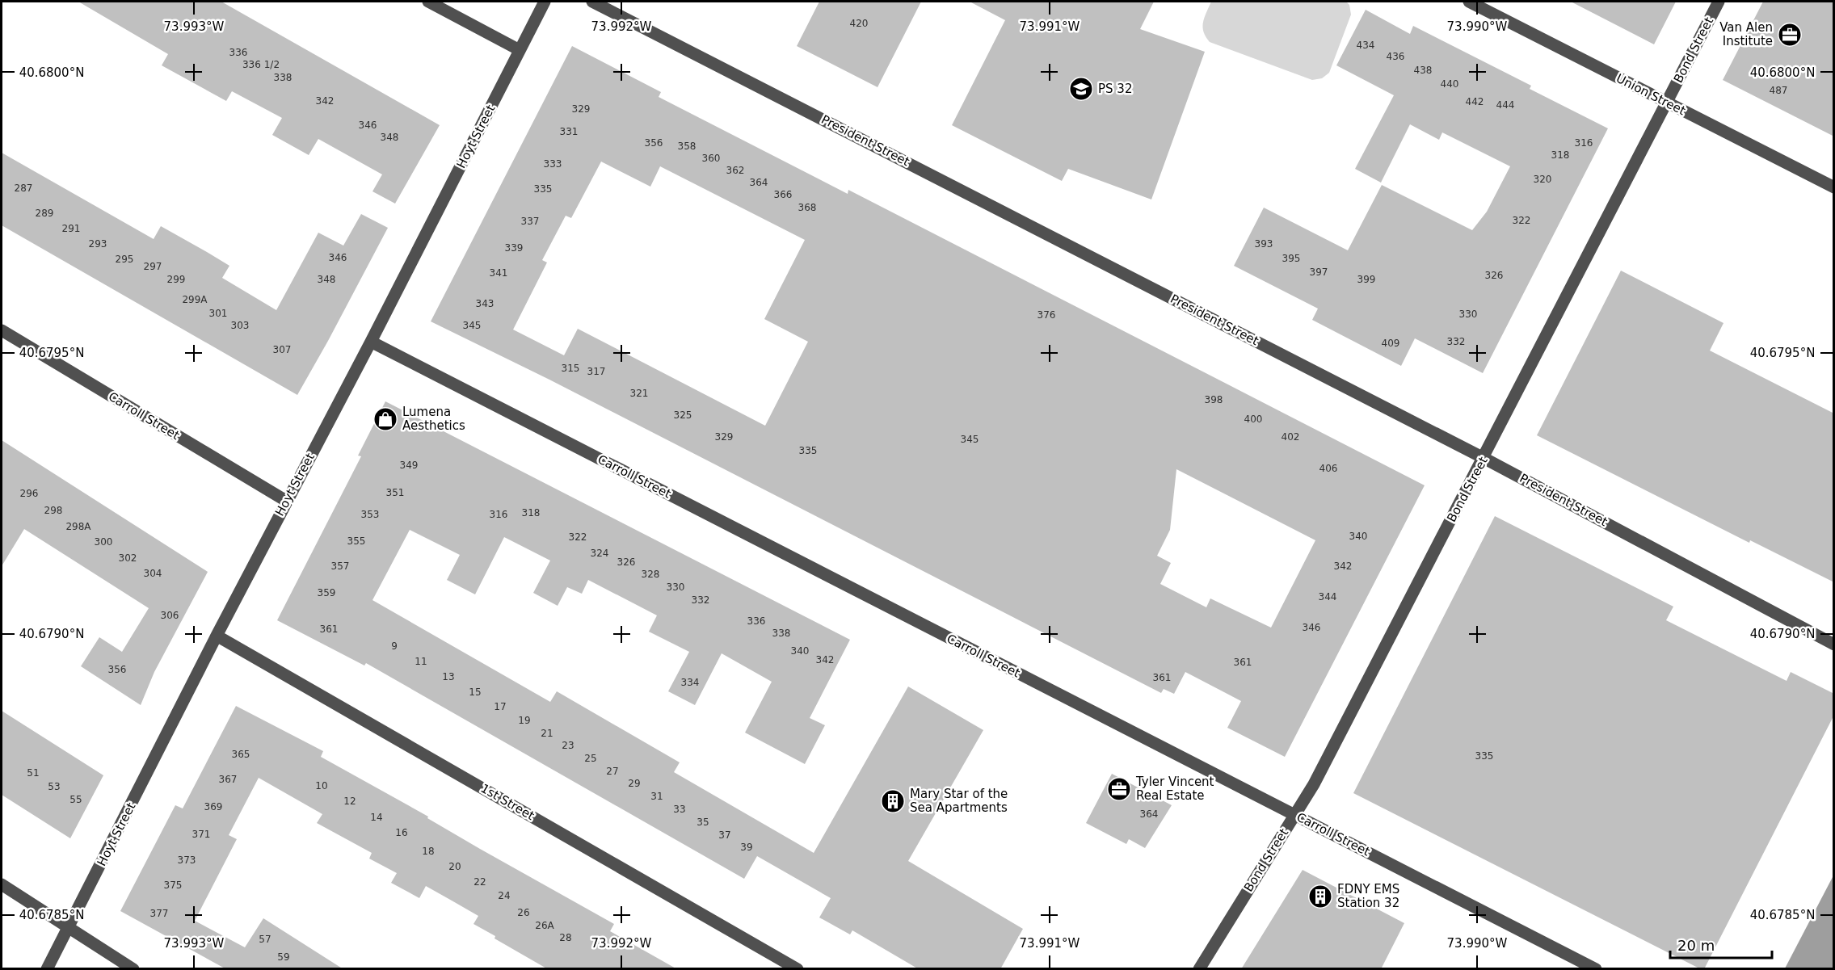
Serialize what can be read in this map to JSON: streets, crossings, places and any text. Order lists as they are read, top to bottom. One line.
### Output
{"streets":{"street":["Bond Street","Union Street","Hoyt Street","President Street","Carroll Street","1st Street"]},"crossings":[["Bond Street","Union Street"],["Bond Street","President Street"],["Bond Street","Carroll Street"],["Hoyt Street","Carroll Street"],["Hoyt Street","1st Street"]],"places":{"office":["Van Alen Institute","Tyler Vincent Real Estate"],"school or university":["PS 32"],"shop":["Lumena Aesthetics"],"building":["Mary Star of the Sea Apartments","FDNY EMS Station 32"]},"house_numbers":["420","434","336","436","336 1/2","438","338","440","487","342","442","444","329","346","331","348","356","316","358","318","360","333","362","320","364","287","335","366","368","289","322","337","291","293","393","339","346","395","295","297","397","341","326","299","348","399","299A","343","301","330","376","303","345","332","409","307","315","317","321","398","325","400","329","402","345","335","349","406","351","296","298","318","353","316","298A","340","322","355","300","324","302","326","357","342","304","328","330","359","344","332","306","336","346","361","338","9","340","342","11","361","356","13","361","334","15","17","19","21","23","365","335","25","27","51","367","29","10","53","31","55","12","369","33","364","14","35","16","371","37","39","18","373","20","22","375","24","26","377","26A","28","57","59"],"scale_bar":"20 m","coordinates":["73.993°W","73.992°W","73.991°W","73.990°W","40.6800°N","40.6795°N","40.6790°N","40.6785°N"]}
